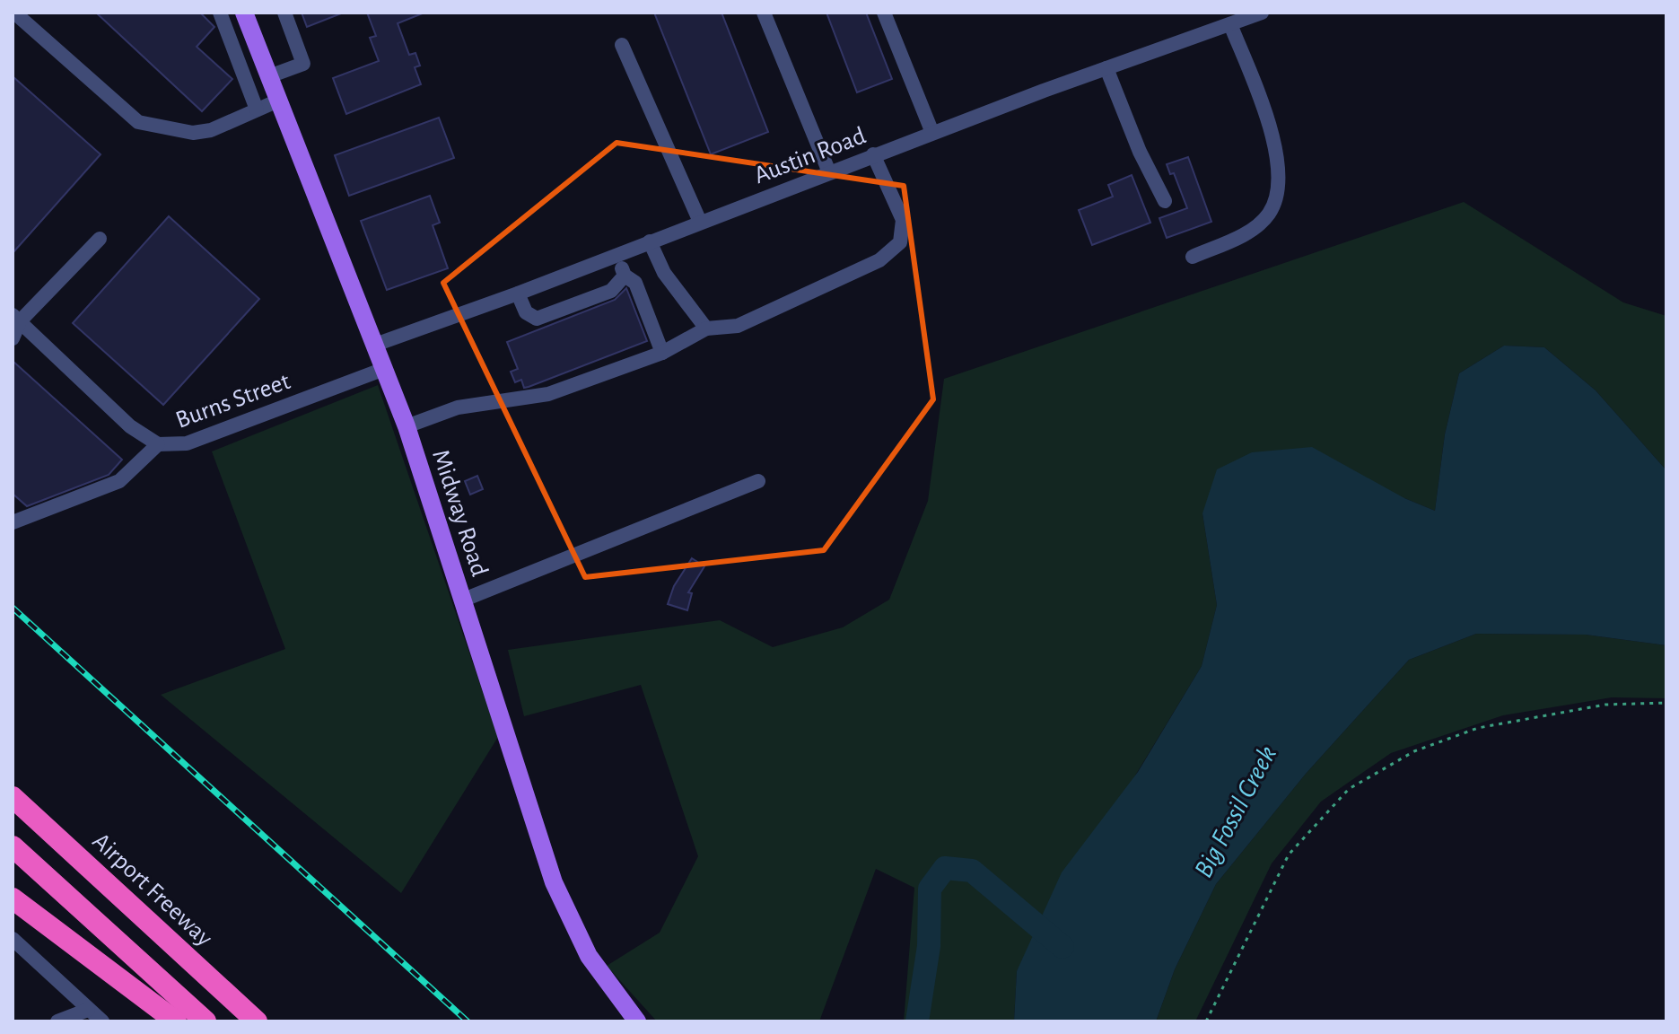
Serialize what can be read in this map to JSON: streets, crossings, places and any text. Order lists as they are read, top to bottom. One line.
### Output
{"streets":{"highway":["Airport Freeway"],"main road":["Midway Road"],"street":["Austin Road","Burns Street"]},"crossings":[["Austin Road","Midway Road"],["Burns Street","Midway Road"]],"water":["Big Fossil Creek"]}
